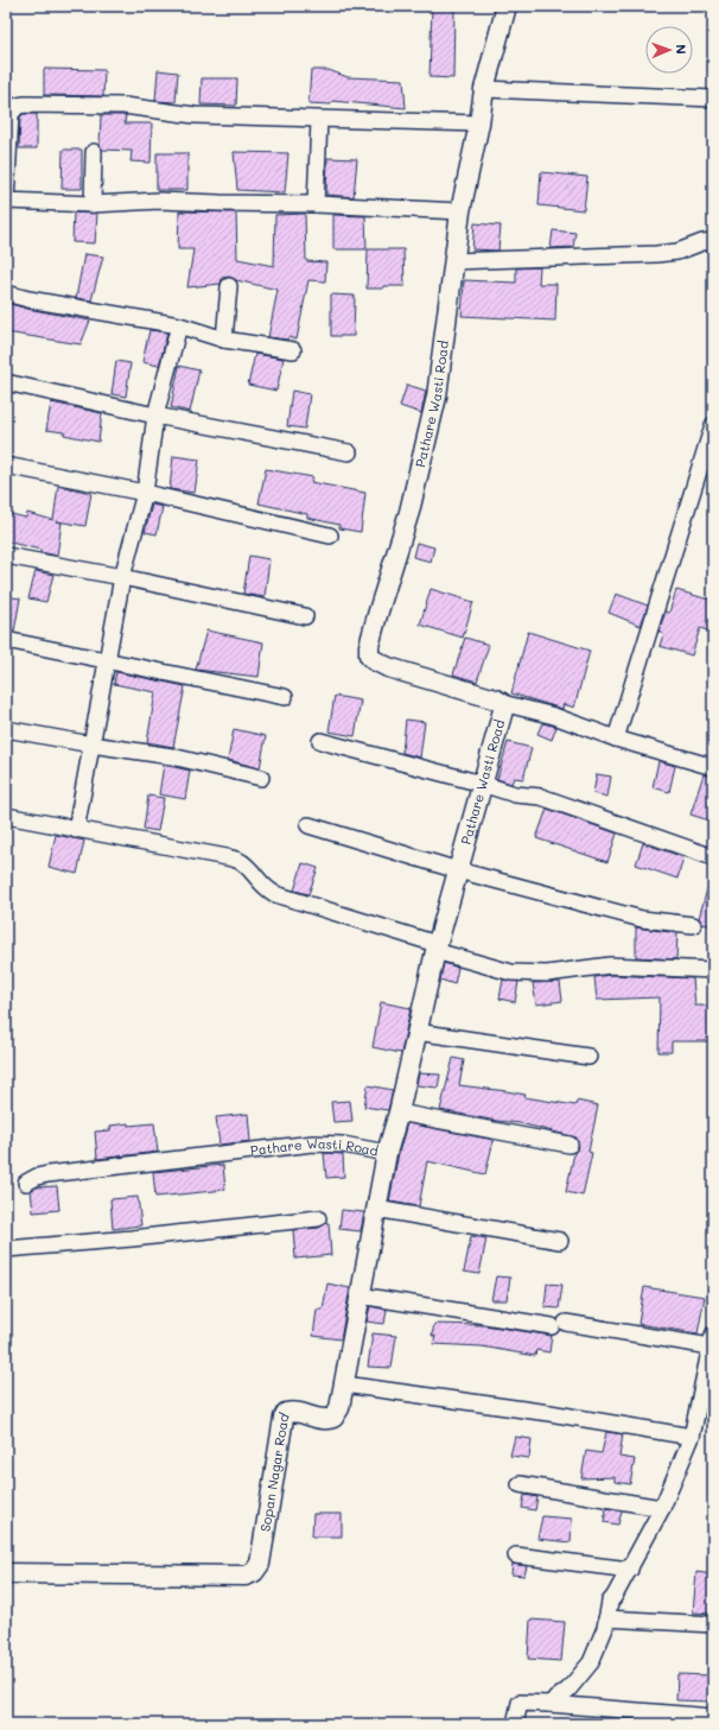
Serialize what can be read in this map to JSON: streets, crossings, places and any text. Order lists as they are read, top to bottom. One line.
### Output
{"streets":{"street":["Pathare Wasti Road","Sopan Nagar Road"]},"crossings":[["Pathare Wasti Road","Sopan Nagar Road"]],"north":"right"}
